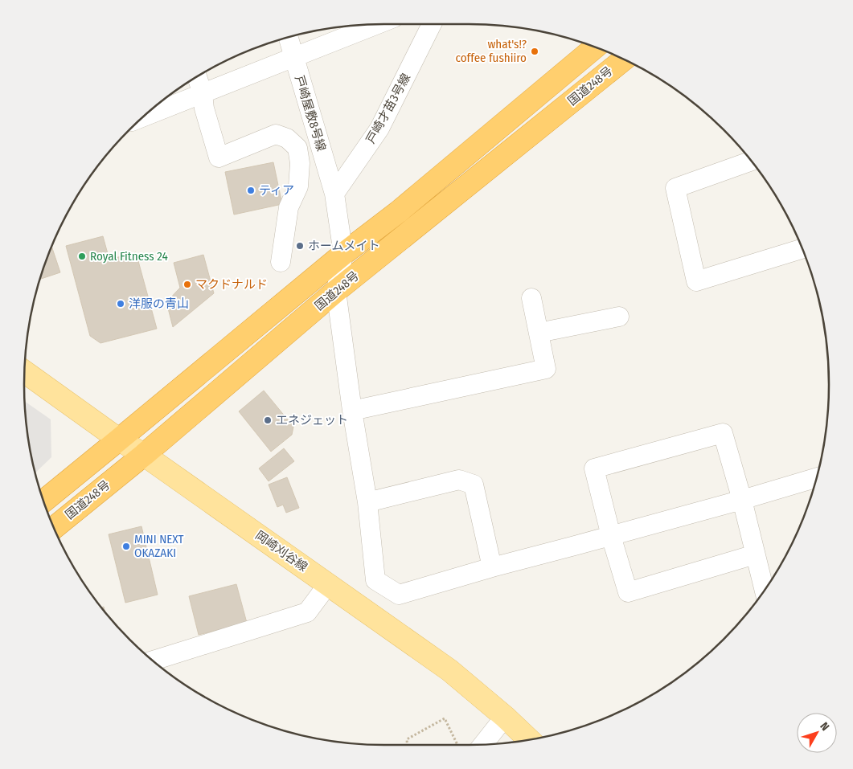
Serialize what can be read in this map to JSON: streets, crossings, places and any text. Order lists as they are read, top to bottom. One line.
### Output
{"streets":{"highway":["国道248号"],"main road":["岡崎刈谷線"],"street":["戸崎才苗3号線","戸崎屋敷8号線"]},"crossings":[["国道248号","戸崎屋敷8号線"],["国道248号","岡崎刈谷線"],["戸崎才苗3号線","戸崎屋敷8号線"]],"places":["what's!? coffee fushiiro","ティア","ホームメイト","Royal Fitness 24","マクドナルド","洋服の青山","エネジェット","MINI NEXT OKAZAKI"],"north":"top right"}
